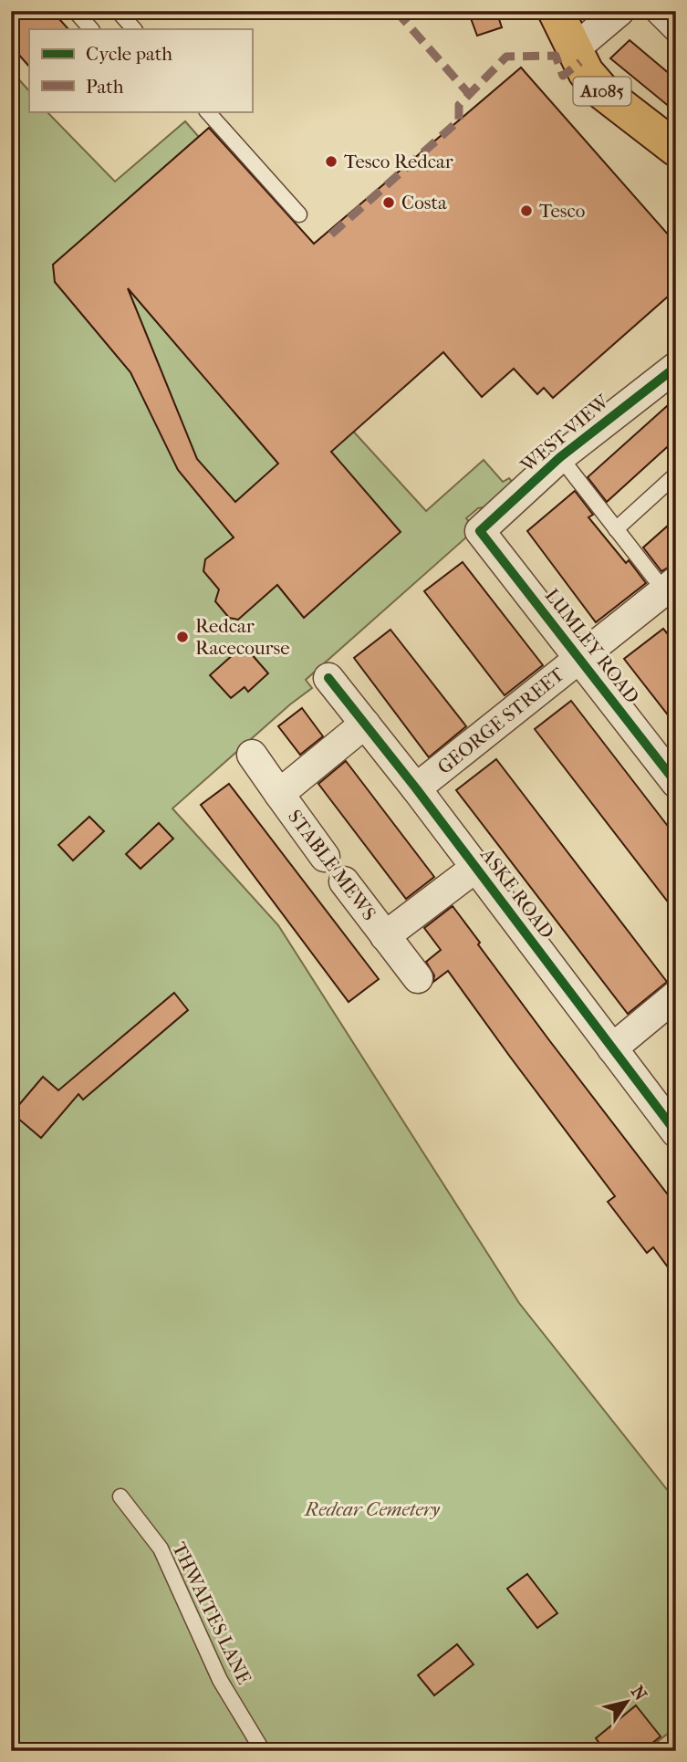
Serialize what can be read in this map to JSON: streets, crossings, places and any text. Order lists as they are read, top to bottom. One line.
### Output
{"streets":{"main road":["A1085"],"street":["WEST VIEW","LUMLEY ROAD","GEORGE STREET","STABLE MEWS","ASKE ROAD"],"lane":["THWAITES LANE"]},"crossings":[["WEST VIEW","LUMLEY ROAD"],["LUMLEY ROAD","GEORGE STREET"],["GEORGE STREET","ASKE ROAD"],["STABLE MEWS","ASKE ROAD"]],"parks":["Redcar Cemetery"],"places":["Tesco Redcar","Costa","Tesco","Redcar Racecourse"],"legend":["Cycle path","Path"],"north":"top right"}
